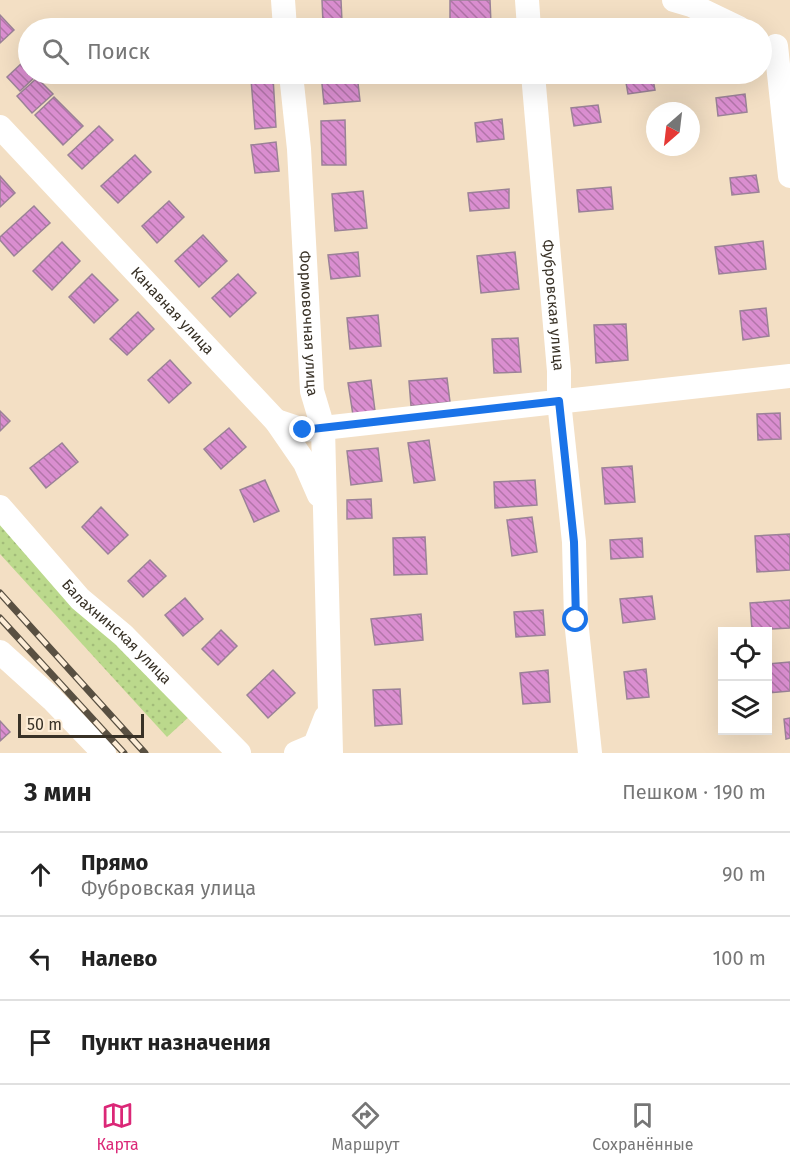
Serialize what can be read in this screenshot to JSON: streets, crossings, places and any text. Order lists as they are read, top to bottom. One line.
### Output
{"streets":{"street":["Фубровская улица","Канавная улица","Формовочная улица","Балахнинская улица"]},"crossings":[["Канавная улица","Формовочная улица"]],"scale_bar":"50 m","north":"bottom left","page":{"search":"Поиск","scale":"50 m","heading":["3 мин","Пешком · 190 m"],"list":[["Прямо","Фубровская улица","90 m"],["Налево","100 m"],"Пункт назначения"],"nav":["Карта","Маршрут","Сохранённые"]}}
